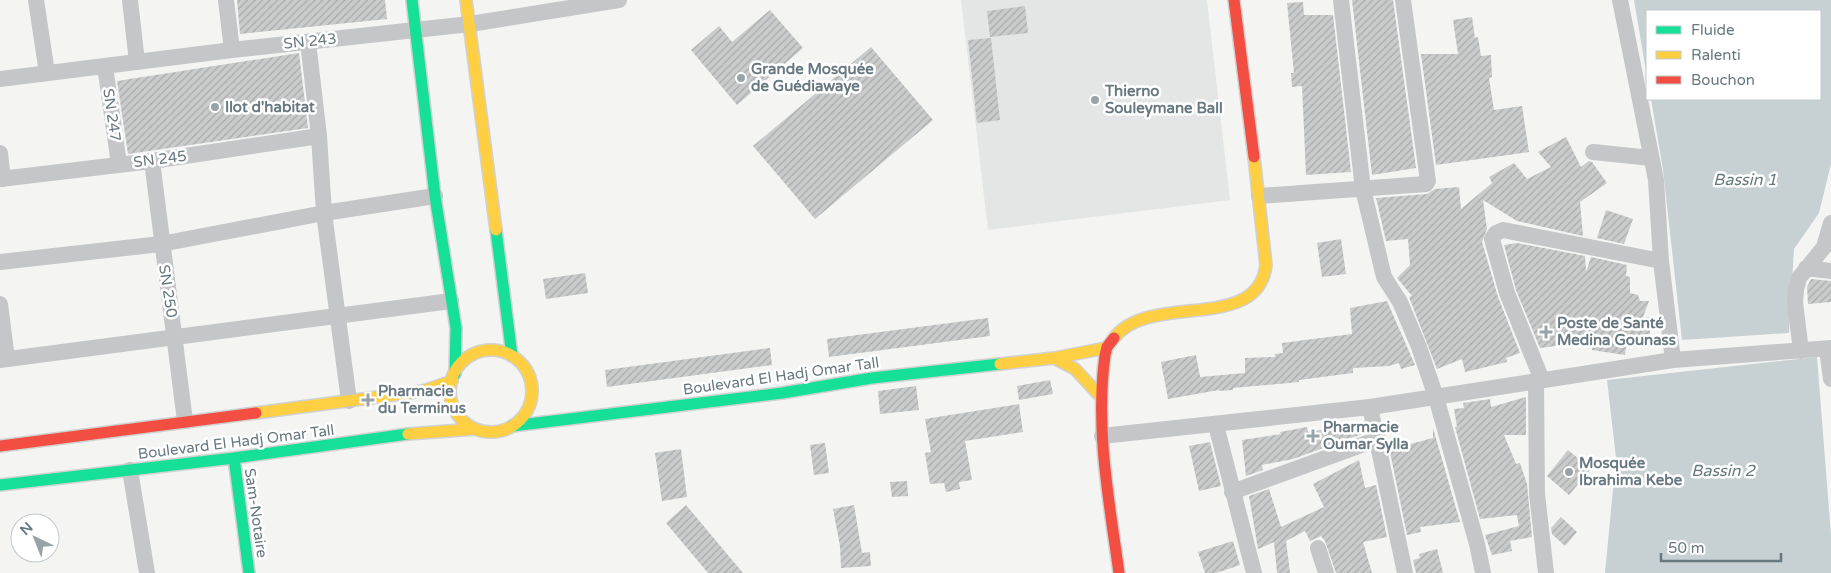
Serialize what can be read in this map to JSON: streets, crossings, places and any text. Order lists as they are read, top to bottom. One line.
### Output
{"streets":{"main road":["Boulevard El Hadj Omar Tall","Sam-Notaire"],"street":["SN 243","SN 247","SN 245","SN 250"]},"crossings":[["SN 243","SN 247"],["SN 247","SN 245"],["SN 245","SN 250"],["SN 250","Boulevard El Hadj Omar Tall"],["Boulevard El Hadj Omar Tall","Sam-Notaire"]],"water":["Bassin 1","Bassin 2"],"places":{"other":["Grande Mosquée de Guédiawaye","Thierno Souleymane Ball","Ilot d'habitat","Mosquée Ibrahima Kebe"],"health":["Poste de Santé Medina Gounass","Pharmacie du Terminus","Pharmacie Oumar Sylla"]},"legend":["Fluide","Ralenti","Bouchon"],"scale_bar":"50 m","north":"top left"}
